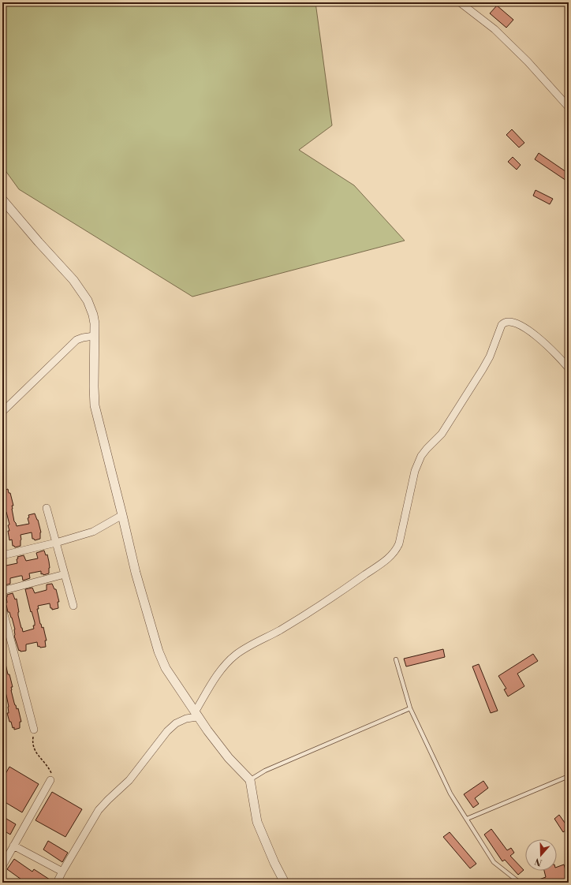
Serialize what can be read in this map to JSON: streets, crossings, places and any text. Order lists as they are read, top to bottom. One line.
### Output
{"north":"bottom"}
